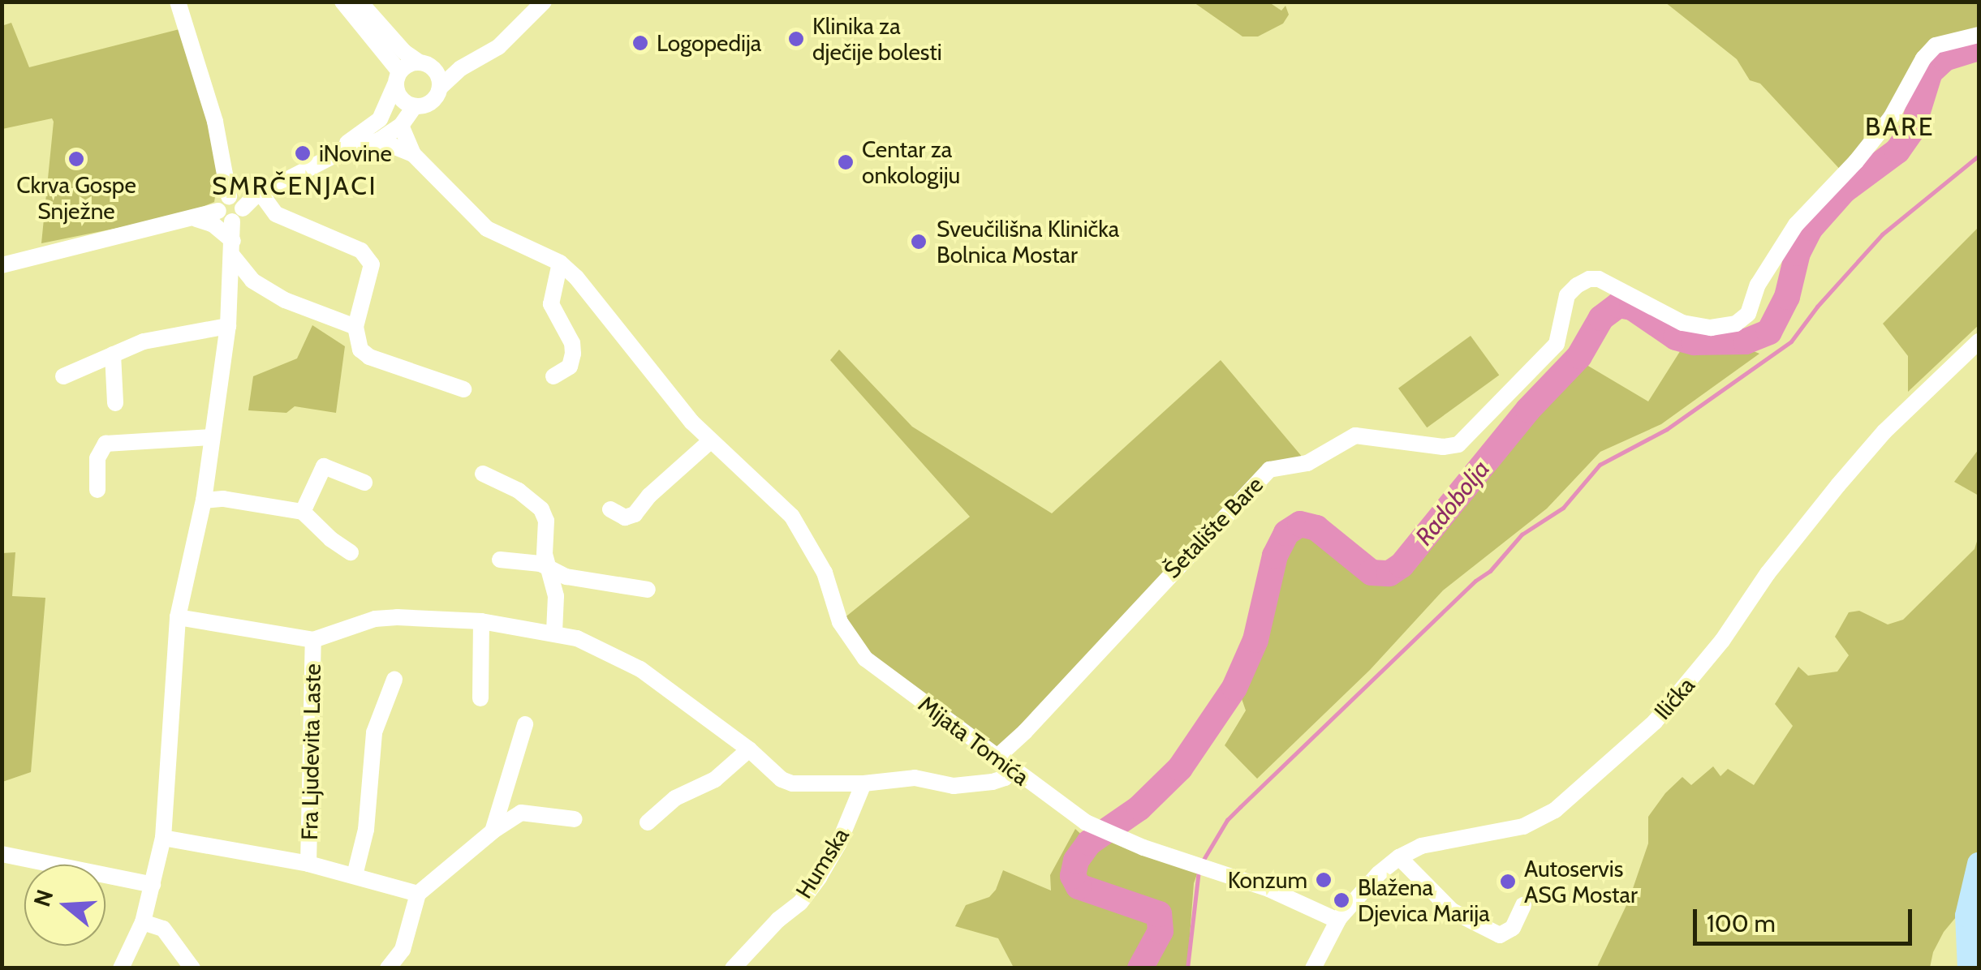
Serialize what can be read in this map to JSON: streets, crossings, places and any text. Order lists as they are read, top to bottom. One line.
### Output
{"streets":{"street":["Šetalište Bare","Ilićka","Mijata Tomića","Fra Ljudevita Laste","Humska"]},"crossings":[["Šetalište Bare","Mijata Tomića"],["Ilićka","Mijata Tomića"],["Mijata Tomića","Fra Ljudevita Laste"],["Fra Ljudevita Laste","Humska"]],"districts":["BARE","SMRČENJACI"],"water":["Radobolja"],"places":["Klinika za dječije bolesti","Logopedija","iNovine","Ckrva Gospe Snježne","Centar za onkologiju","Sveučilišna Klinička Bolnica Mostar","Konzum","Autoservis ASG Mostar","Blažena Djevica Marija"],"scale_bar":"100 m","north":"left"}
